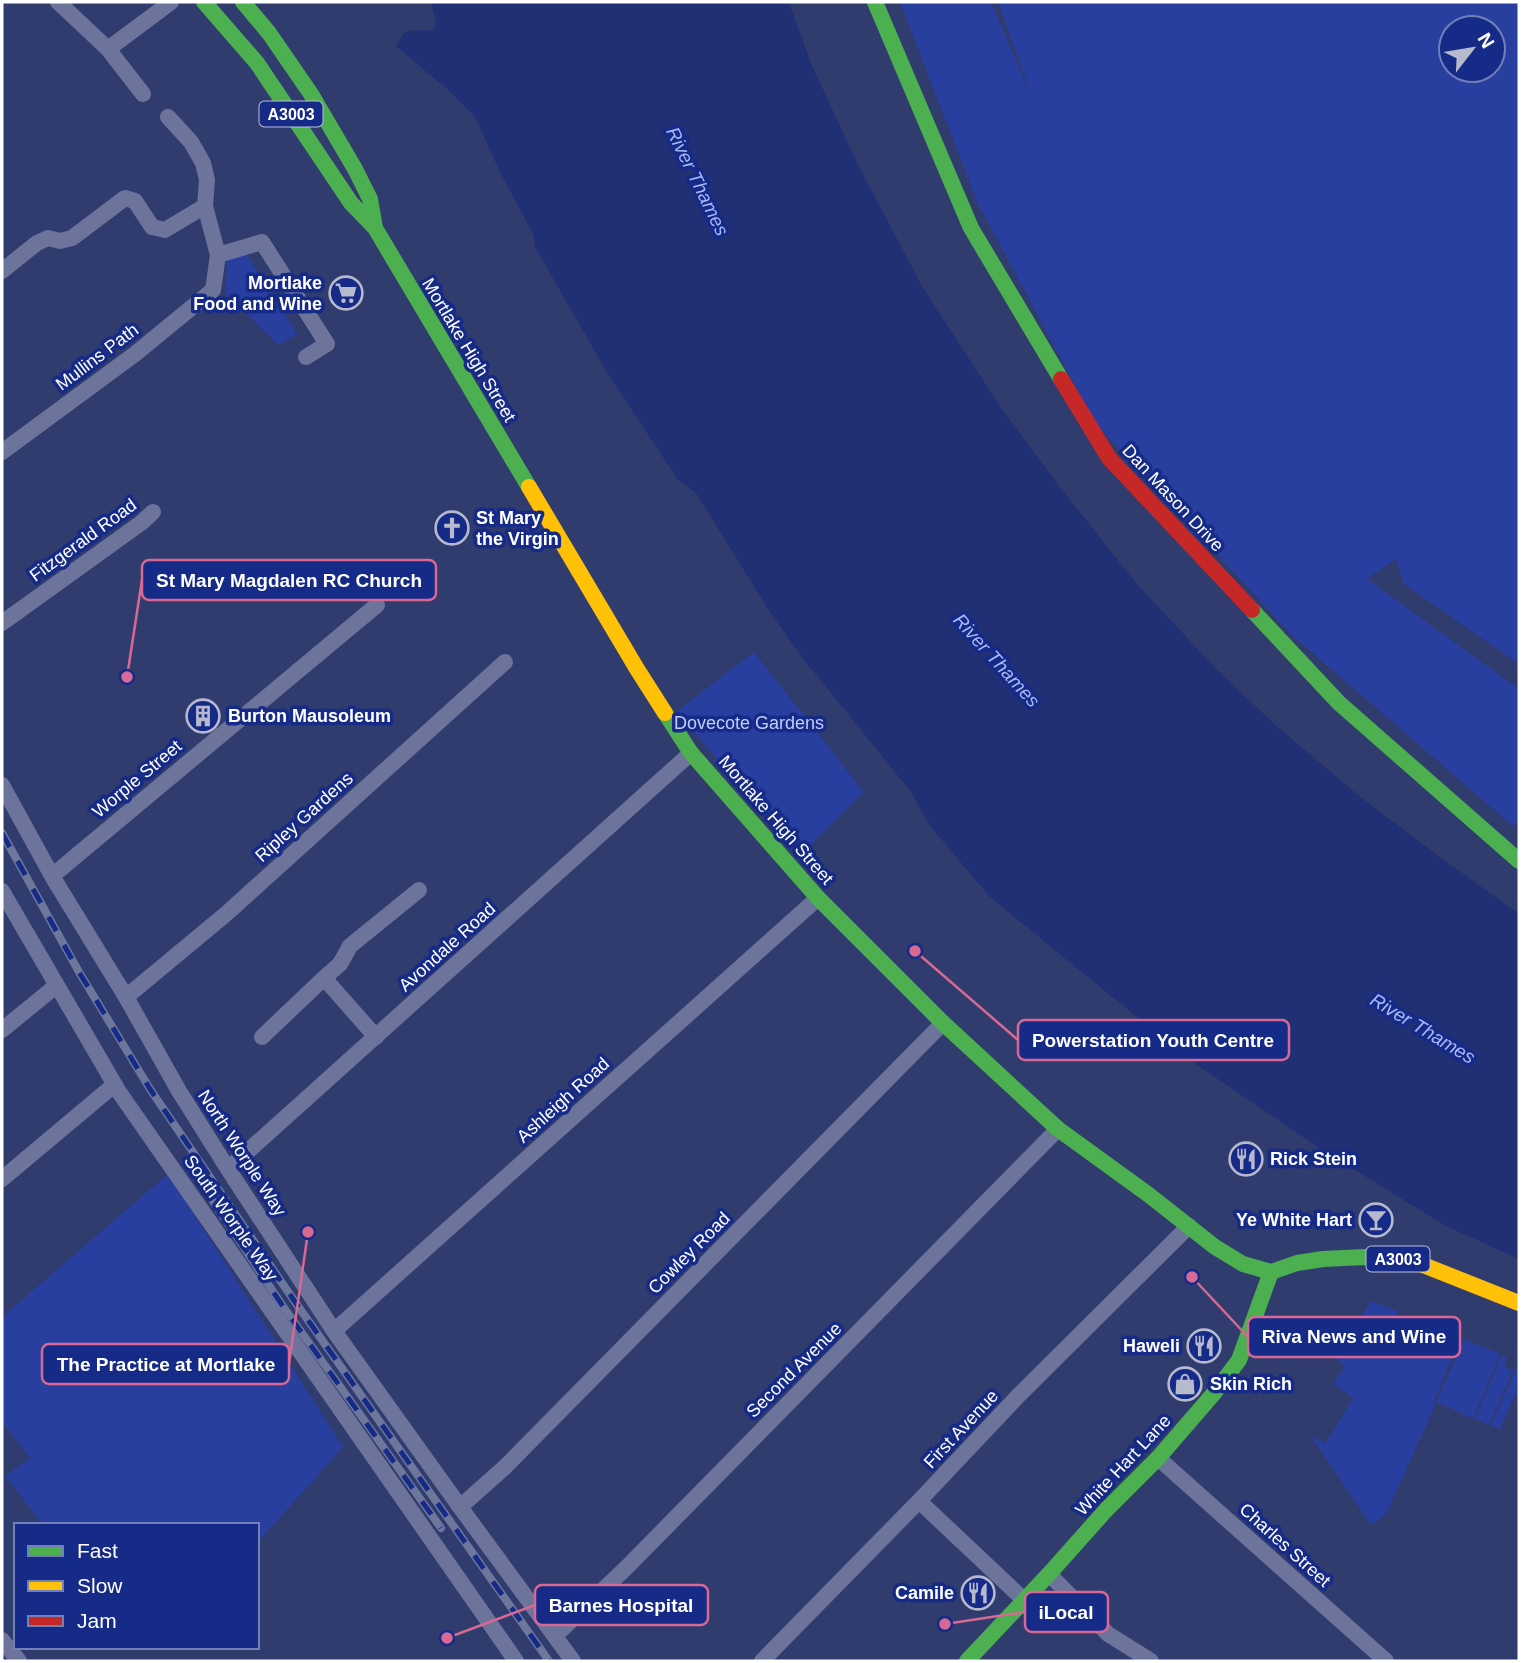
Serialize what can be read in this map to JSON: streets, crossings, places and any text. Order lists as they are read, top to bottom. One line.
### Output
{"streets":{"main road":["A3003","Mortlake High Street","Dan Mason Drive","White Hart Lane"],"street":["Mullins Path","Fitzgerald Road","Worple Street","Ripley Gardens","Avondale Road","Ashleigh Road","North Worple Way","South Worple Way","Cowley Road","Second Avenue","First Avenue","Charles Street"]},"crossings":[["A3003","Mortlake High Street"],["A3003","White Hart Lane"],["Mortlake High Street","Avondale Road"],["Mortlake High Street","Ashleigh Road"],["Mortlake High Street","Cowley Road"],["Mortlake High Street","Second Avenue"],["Mortlake High Street","First Avenue"],["Mortlake High Street","White Hart Lane"],["Worple Street","North Worple Way"],["Ripley Gardens","North Worple Way"],["Avondale Road","North Worple Way"],["Ashleigh Road","North Worple Way"],["North Worple Way","Cowley Road"],["North Worple Way","Second Avenue"],["White Hart Lane","Charles Street"]],"water":["River Thames"],"parks":["Dovecote Gardens"],"places":{"supermarket":["Mortlake Food and Wine"],"church":["St Mary the Virgin"],"other":["St Mary Magdalen RC Church","Powerstation Youth Centre","The Practice at Mortlake","Riva News and Wine","iLocal","Barnes Hospital"],"building":["Burton Mausoleum"],"restaurant":["Rick Stein","Haweli","Camile"],"bar":["Ye White Hart"],"shop":["Skin Rich"]},"legend":["Fast","Slow","Jam"],"north":"top right"}
